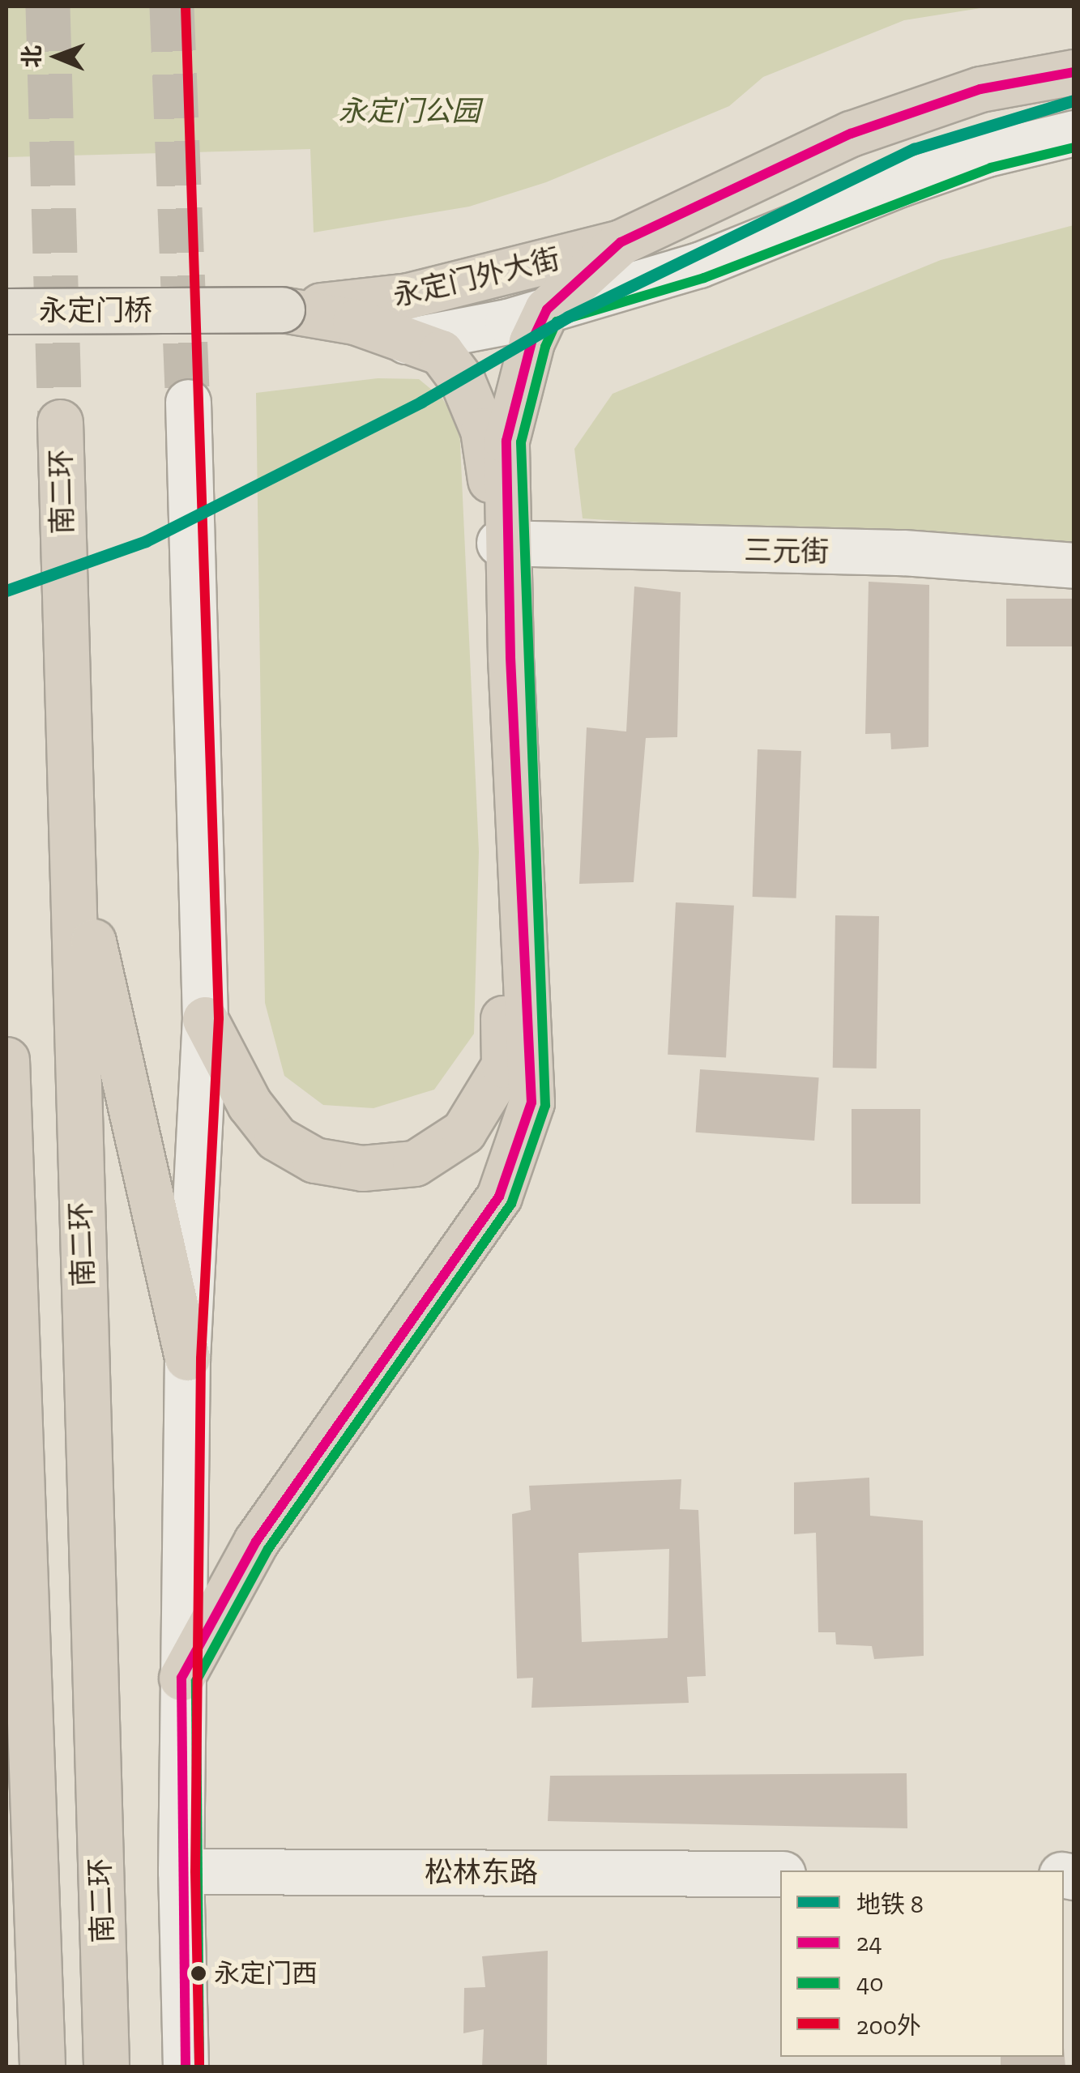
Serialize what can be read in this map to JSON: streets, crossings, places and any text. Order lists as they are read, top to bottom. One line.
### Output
{"streets":{"highway":["永定门外大街","南二环"],"main road":["永定门桥"],"street":["三元街","松林东路"]},"crossings":[["永定门外大街","永定门桥"]],"parks":["永定门公园"],"places":["永定门西"],"lines":["transit line 200外","transit line 24","metro line 8","transit line 40"],"legend":["地铁 8","24","40","200外"],"north":"left"}
